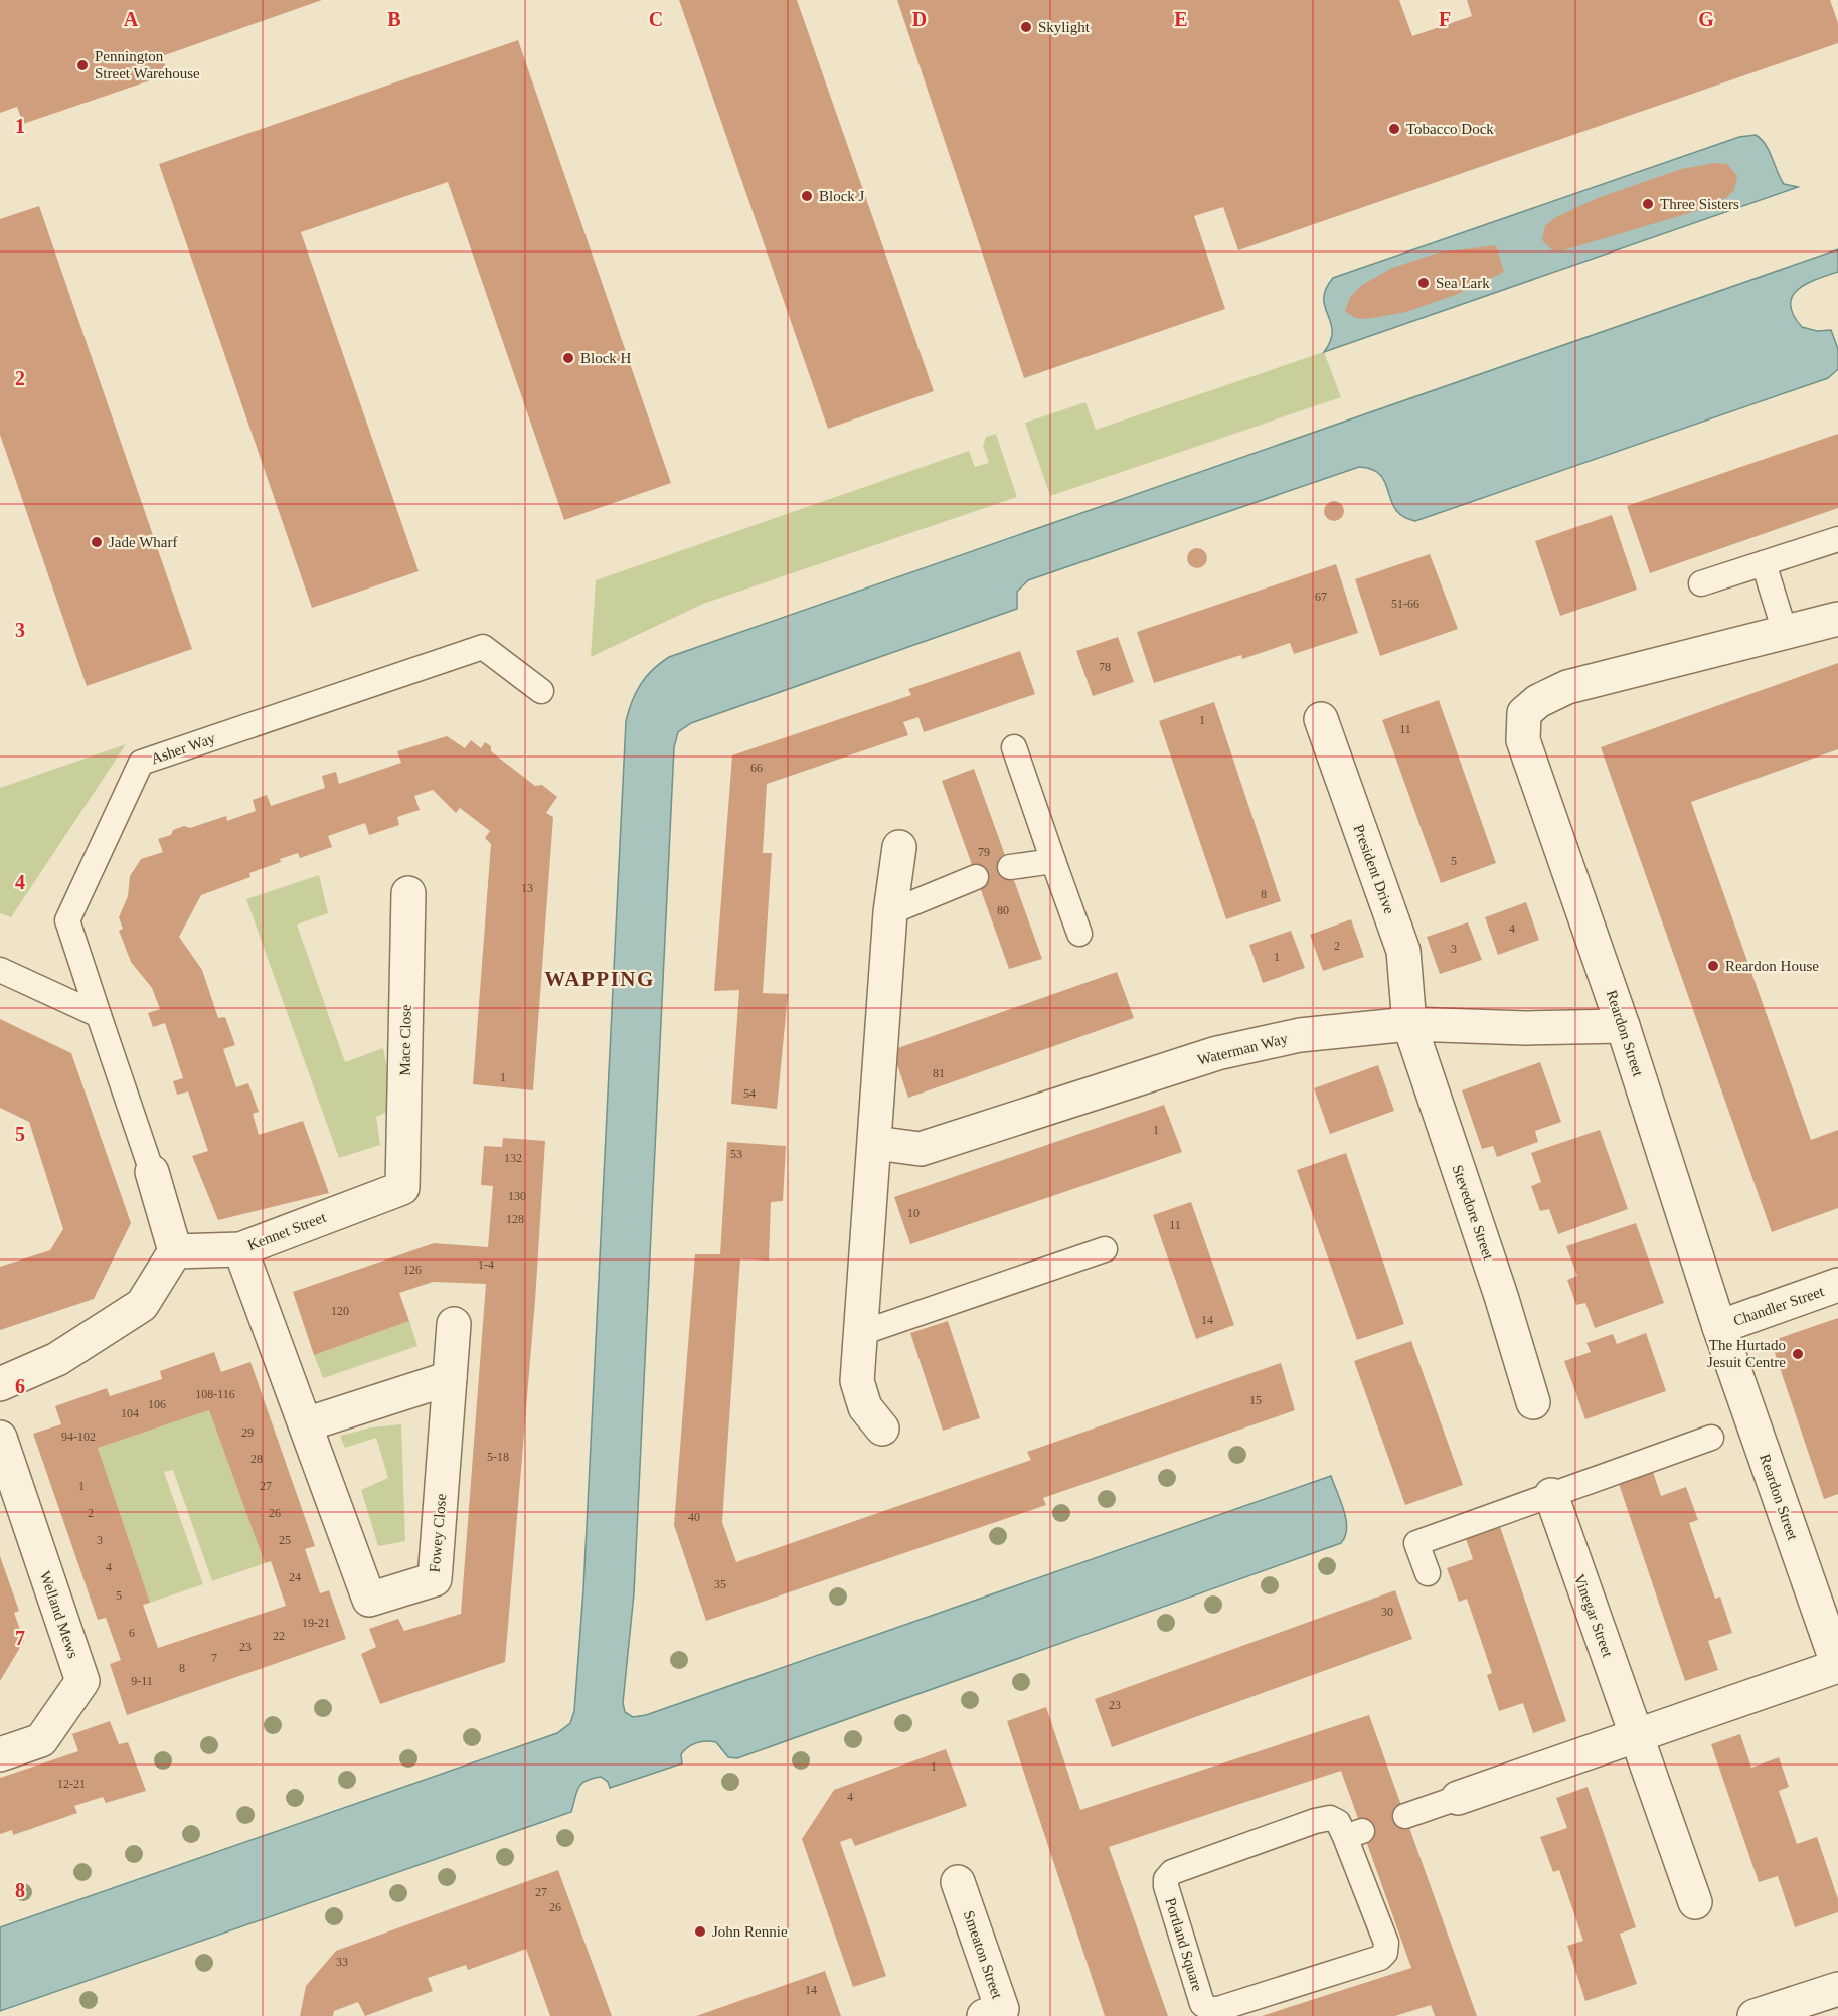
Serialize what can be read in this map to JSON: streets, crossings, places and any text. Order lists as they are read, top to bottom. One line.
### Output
{"streets":{"street":["President Drive","Reardon Street","Mace Close","Waterman Way","Stevedore Street","Kennet Street","Chandler Street","Fowey Close","Welland Mews","Vinegar Street","Smeaton Street"],"lane":["Asher Way","Portland Square"]},"crossings":[["President Drive","Waterman Way"],["President Drive","Stevedore Street"],["Reardon Street","Waterman Way"],["Reardon Street","Chandler Street"],["Mace Close","Kennet Street"],["Waterman Way","Stevedore Street"],["Kennet Street","Fowey Close"]],"districts":["WAPPING"],"places":["Skylight","Pennington Street Warehouse","Tobacco Dock","Block J","Three Sisters","Sea Lark","Block H","Jade Wharf","Reardon House","The Hurtado Jesuit Centre","John Rennie"],"house_numbers":["67","51-66","78","1","11","66","79","5","13","8","80","4","2","3","1","81","1","54","1","53","132","130","10","128","11","1-4","126","120","14","108-116","15","106","104","29","94-102","5-18","28","1","27","2","26","40","3","25","4","24","35","5","30","19-21","6","22","23","7","8","9-11","23","1","12-21","4","27","26","33","14"],"grid":{"columns":["A","B","C","D","E","F","G"],"rows":["1","2","3","4","5","6","7","8"]}}
